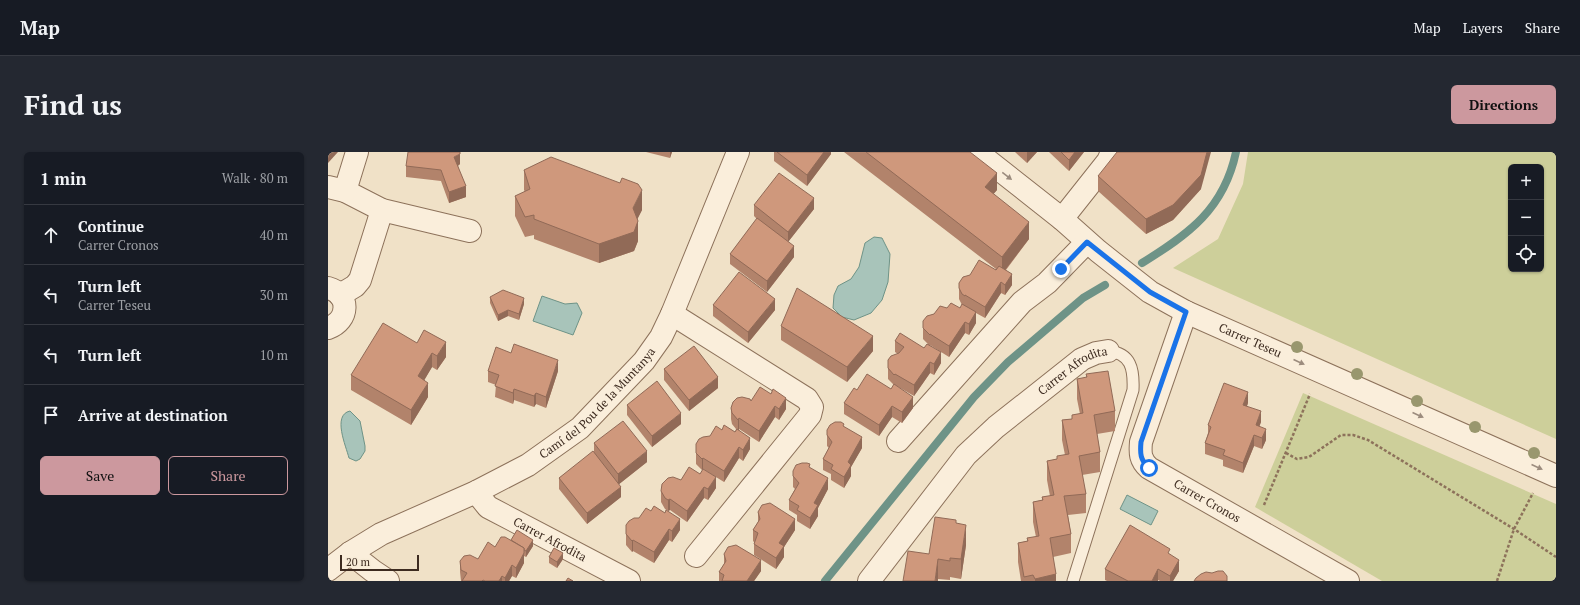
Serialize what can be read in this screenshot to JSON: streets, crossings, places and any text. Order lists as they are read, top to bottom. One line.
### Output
{"streets":{"street":["Carrer Teseu","Carrer Afrodita","Camí del Pou de la Muntanya","Carrer Cronos"]},"crossings":[["Carrer Teseu","Carrer Cronos"],["Carrer Afrodita","Camí del Pou de la Muntanya"]],"one_way":["Carrer Teseu"],"scale_bar":"20 m","page":{"header":"Map","nav":["Map","Layers","Share"],"buttons":["Directions",["Save","Share"]],"title":"Find us","heading":["1 min","Walk · 80 m"],"map_buttons":["+","−"],"list":[["Continue","Carrer Cronos","40 m"],["Turn left","Carrer Teseu","30 m"],["Turn left","10 m"],"Arrive at destination"],"scale":"20 m"}}
